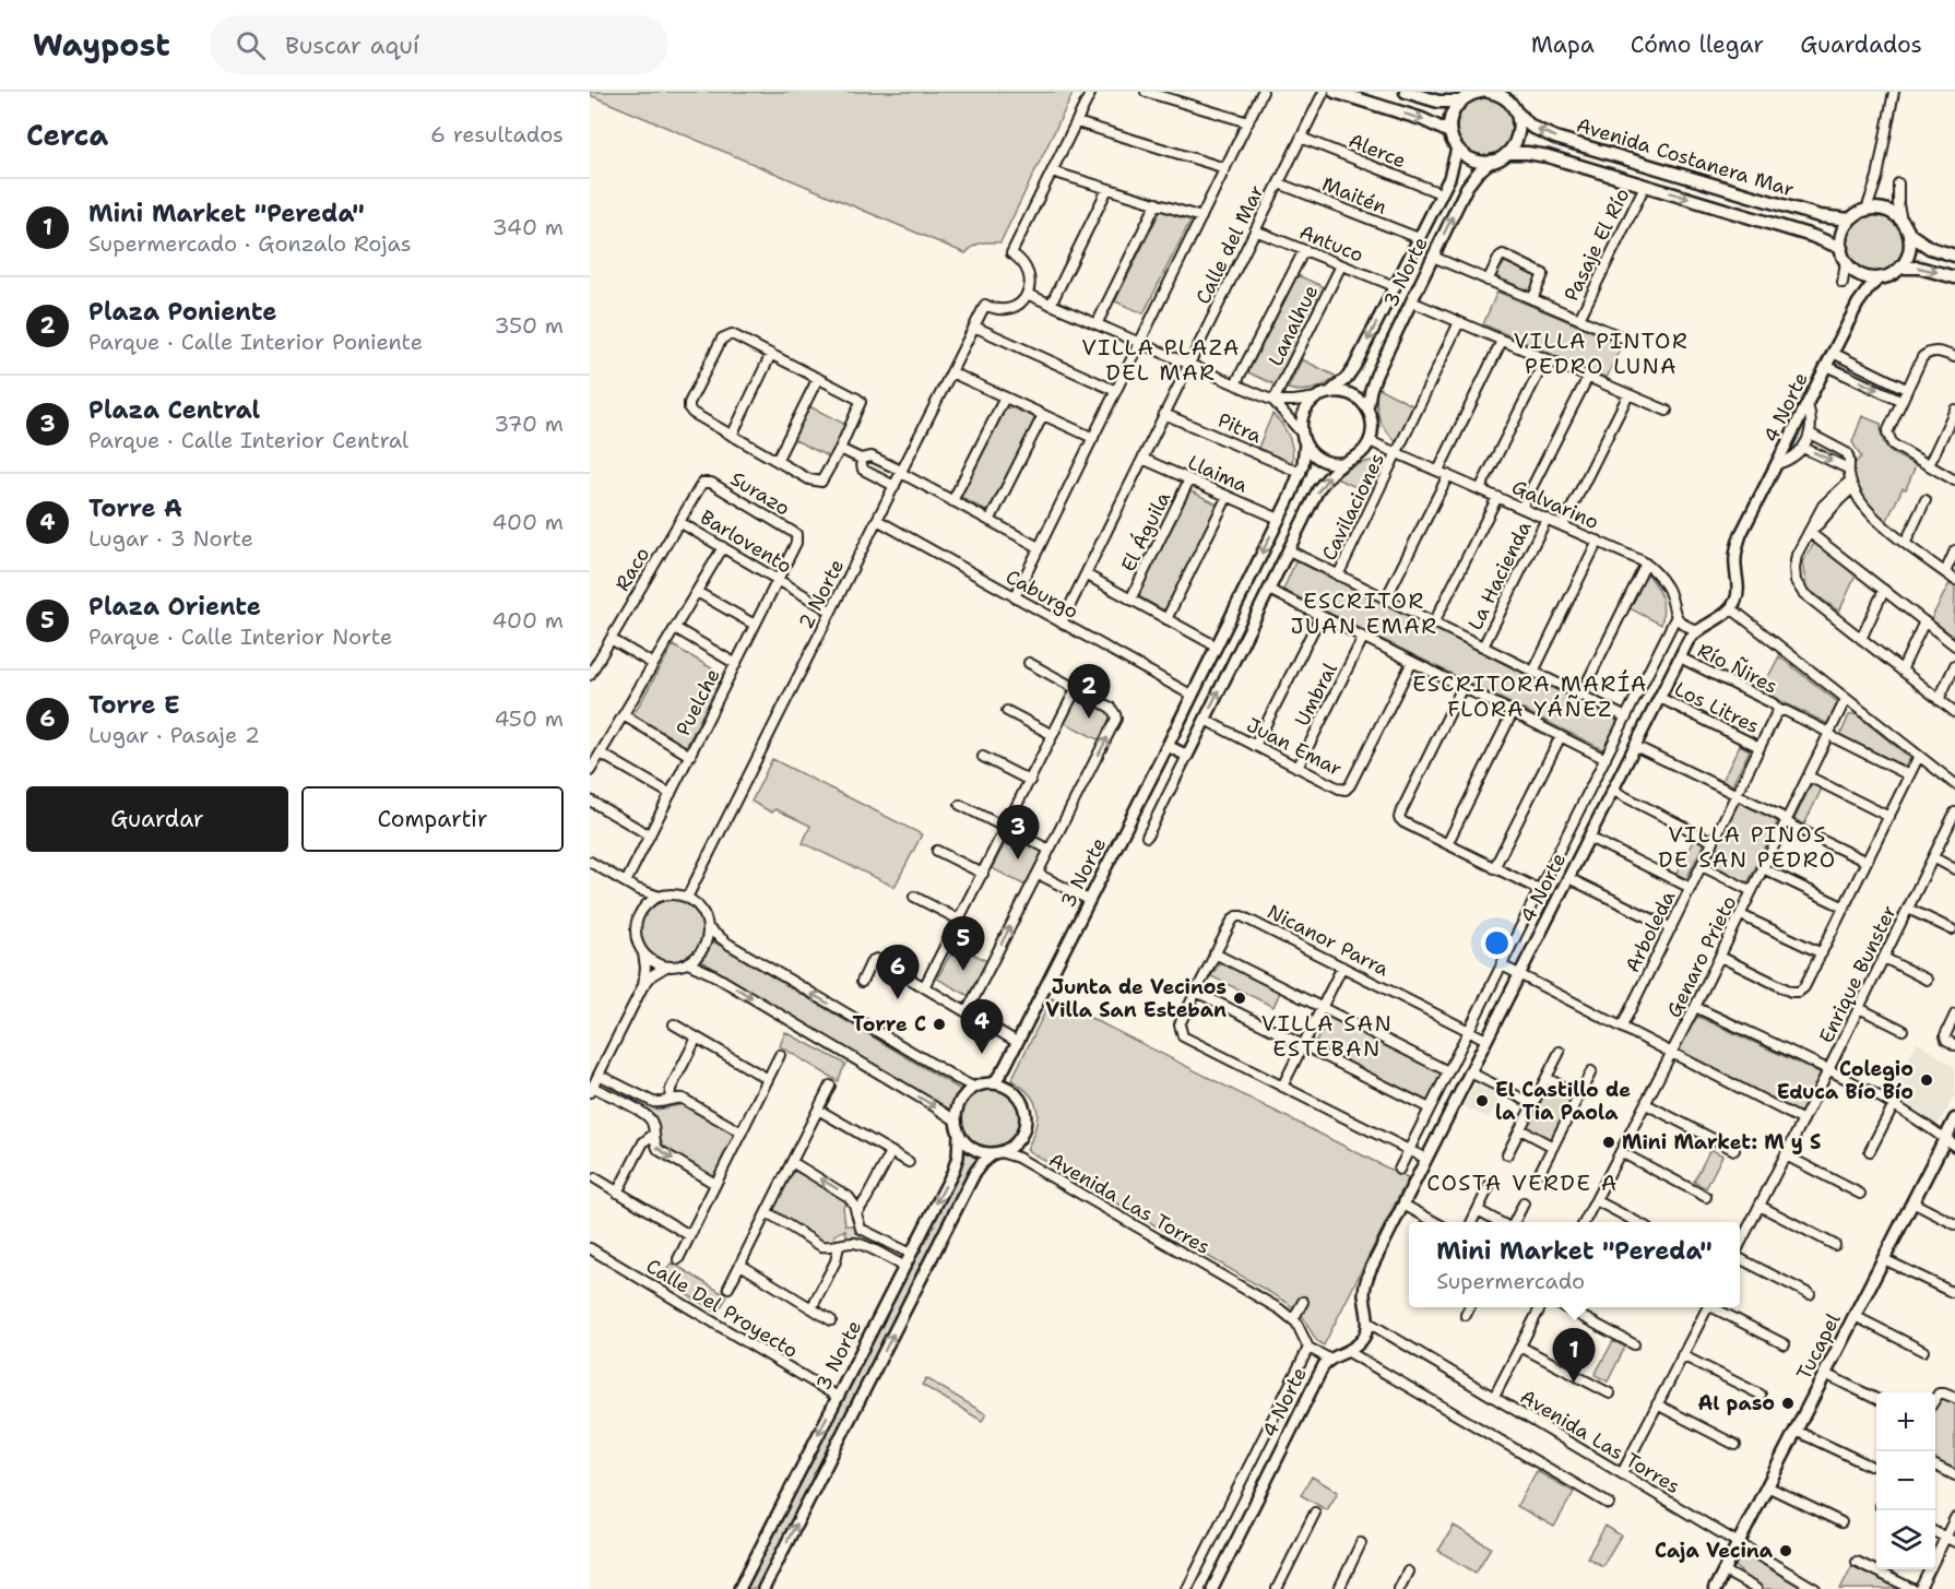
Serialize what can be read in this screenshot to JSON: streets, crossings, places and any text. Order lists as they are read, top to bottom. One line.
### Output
{"streets":{"main road":["Avenida Costanera Mar","Tucapel"],"street":["Alerce","Maitén","Antuco","Calle del Mar","Pasaje El Río","3 Norte","Lanalhue","4 Norte","Pitra","Llaima","Surazo","Galvarino","Cavilaciones","El Águila","Barlovento","Raco","La Hacienda","2 Norte","Caburgo","Río Ñires","Umbral","Puelche","Los Litres","Juan Emar","Arboleda","Nicanor Parra","Genaro Prieto","Enrique Bunster","Avenida Las Torres","Calle Del Proyecto"]},"crossings":[["Alerce","Calle del Mar"],["Alerce","3 Norte"],["Avenida Costanera Mar","Pasaje El Río"],["Avenida Costanera Mar","3 Norte"],["Avenida Costanera Mar","4 Norte"],["Maitén","Calle del Mar"],["Maitén","3 Norte"],["Antuco","Calle del Mar"],["Antuco","3 Norte"],["Antuco","Lanalhue"],["Calle del Mar","Pitra"],["Calle del Mar","Llaima"],["Calle del Mar","Caburgo"],["3 Norte","Pitra"],["3 Norte","Llaima"],["3 Norte","Galvarino"],["3 Norte","Caburgo"],["3 Norte","Avenida Las Torres"],["3 Norte","Calle Del Proyecto"],["4 Norte","Galvarino"],["4 Norte","Río Ñires"],["4 Norte","Los Litres"],["4 Norte","Nicanor Parra"],["4 Norte","Avenida Las Torres"],["Llaima","El Águila"],["Surazo","Raco"],["Surazo","Puelche"],["Galvarino","Cavilaciones"],["Galvarino","La Hacienda"],["Barlovento","Raco"],["Barlovento","2 Norte"],["Barlovento","Puelche"],["2 Norte","Caburgo"],["Río Ñires","Arboleda"],["Río Ñires","Genaro Prieto"],["Umbral","Juan Emar"],["Los Litres","Arboleda"],["Avenida Las Torres","Tucapel"]],"districts":["VILLA PINTOR PEDRO LUNA","VILLA PLAZA DEL MAR","ESCRITOR JUAN EMAR","ESCRITORA MARÍA FLORA YÁÑEZ","VILLA PINOS DE SAN PEDRO","VILLA SAN ESTEBAN","COSTA VERDE A"],"places":["Junta de Vecinos Villa San Esteban","Torre C","Colegio Educa Bío Bío","El Castillo de la Tia Paola","Mini Market: M y S","Al paso","Caja Vecina"],"page":{"header":"Waypost","search":"Buscar aquí","nav":["Mapa","Cómo llegar","Guardados"],"heading":["Cerca","6 resultados"],"list":[{"mark":"1","name":"Mini Market \"Pereda\"","note":"Supermercado · Gonzalo Rojas","value":"340 m"},{"mark":"2","name":"Plaza Poniente","note":"Parque · Calle Interior Poniente","value":"350 m"},{"mark":"3","name":"Plaza Central","note":"Parque · Calle Interior Central","value":"370 m"},{"mark":"4","name":"Torre A","note":"Lugar · 3 Norte","value":"400 m"},{"mark":"5","name":"Plaza Oriente","note":"Parque · Calle Interior Norte","value":"400 m"},{"mark":"6","name":"Torre E","note":"Lugar · Pasaje 2","value":"450 m"}],"pins":["2","3","5","6","4","1"],"buttons":["Guardar","Compartir"],"popup":["Mini Market \"Pereda\"","Supermercado"],"map_buttons":["+","−"]}}
